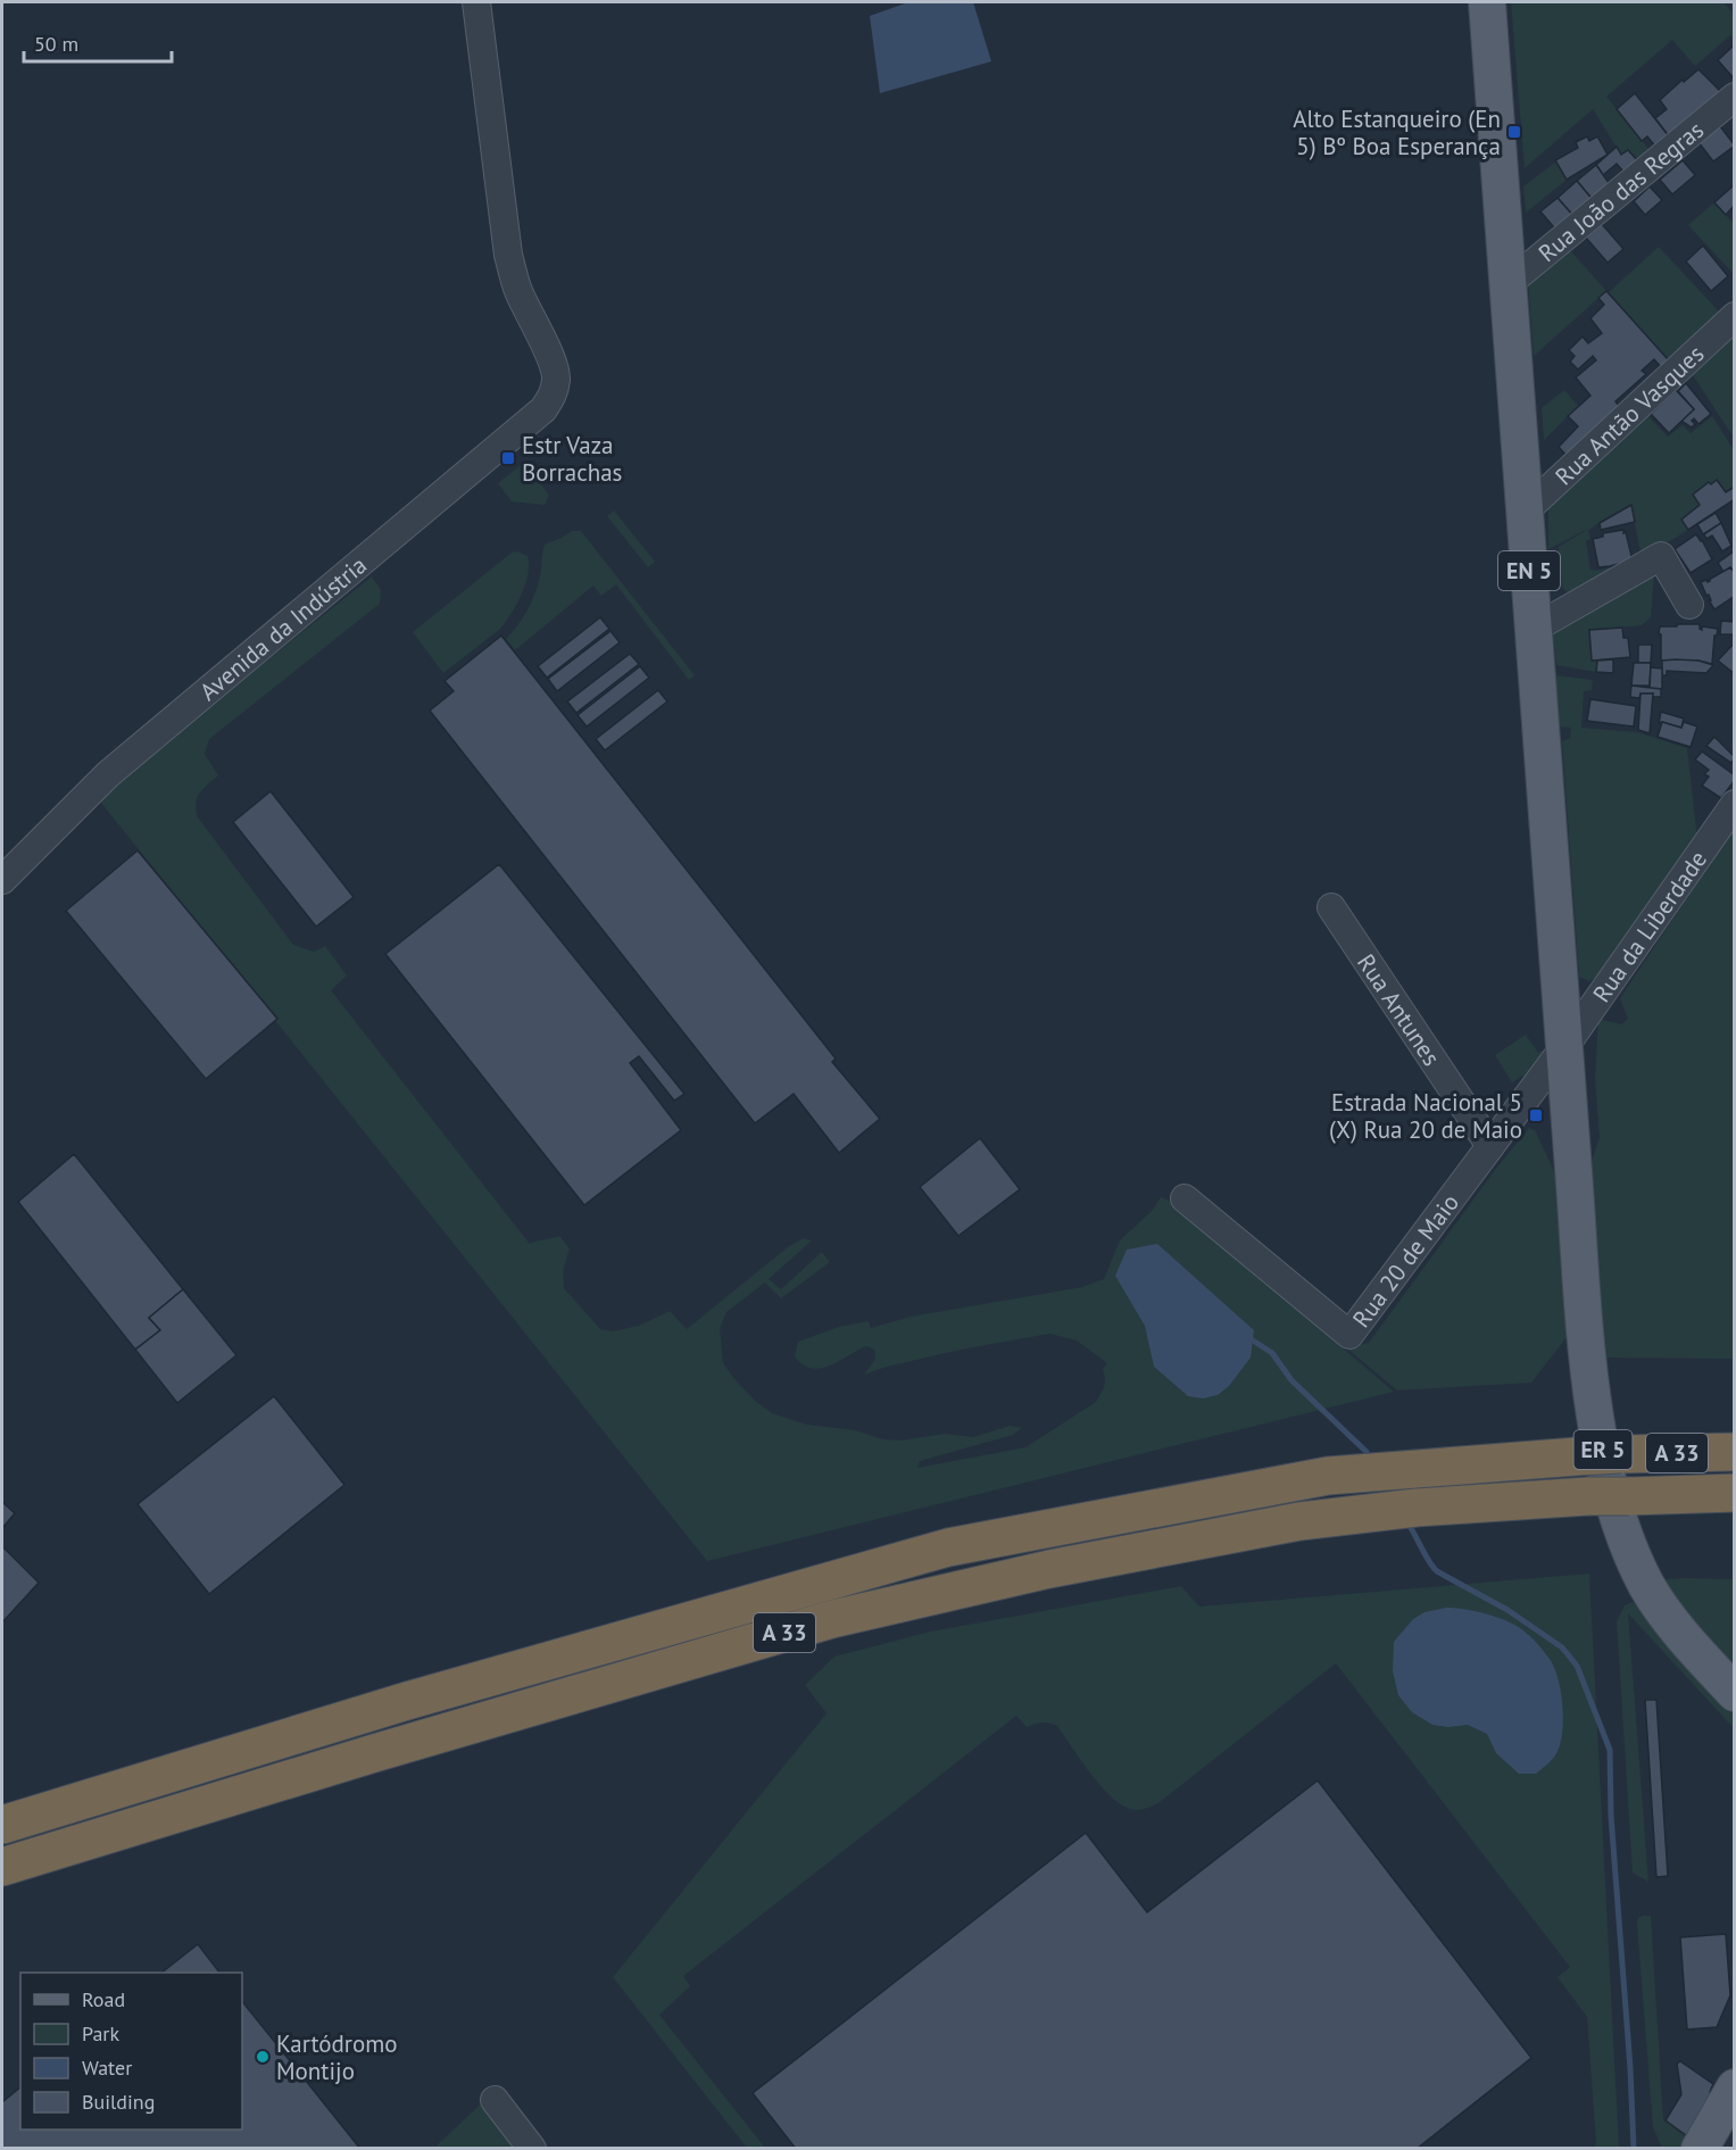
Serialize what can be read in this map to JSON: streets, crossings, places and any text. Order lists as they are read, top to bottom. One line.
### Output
{"streets":{"highway":["A 33"],"main road":["EN 5","ER 5"],"street":["Rua João das Regras","Rua Antão Vasques","Avenida da Indústria","Rua da Liberdade","Rua Antunes","Rua 20 de Maio"]},"crossings":[["Rua João das Regras","EN 5"],["Rua Antão Vasques","EN 5"],["EN 5","Rua da Liberdade"],["EN 5","Rua 20 de Maio"],["EN 5","ER 5"],["Rua da Liberdade","Rua 20 de Maio"],["Rua da Liberdade","ER 5"],["Rua Antunes","Rua 20 de Maio"],["Rua 20 de Maio","ER 5"]],"places":{"transit":["Alto Estanqueiro (En 5) Bº Boa Esperança","Estr Vaza Borrachas","Estrada Nacional 5 (X) Rua 20 de Maio"],"other":["Kartódromo Montijo"]},"legend":["Road","Park","Water","Building"],"scale_bar":"50 m"}
